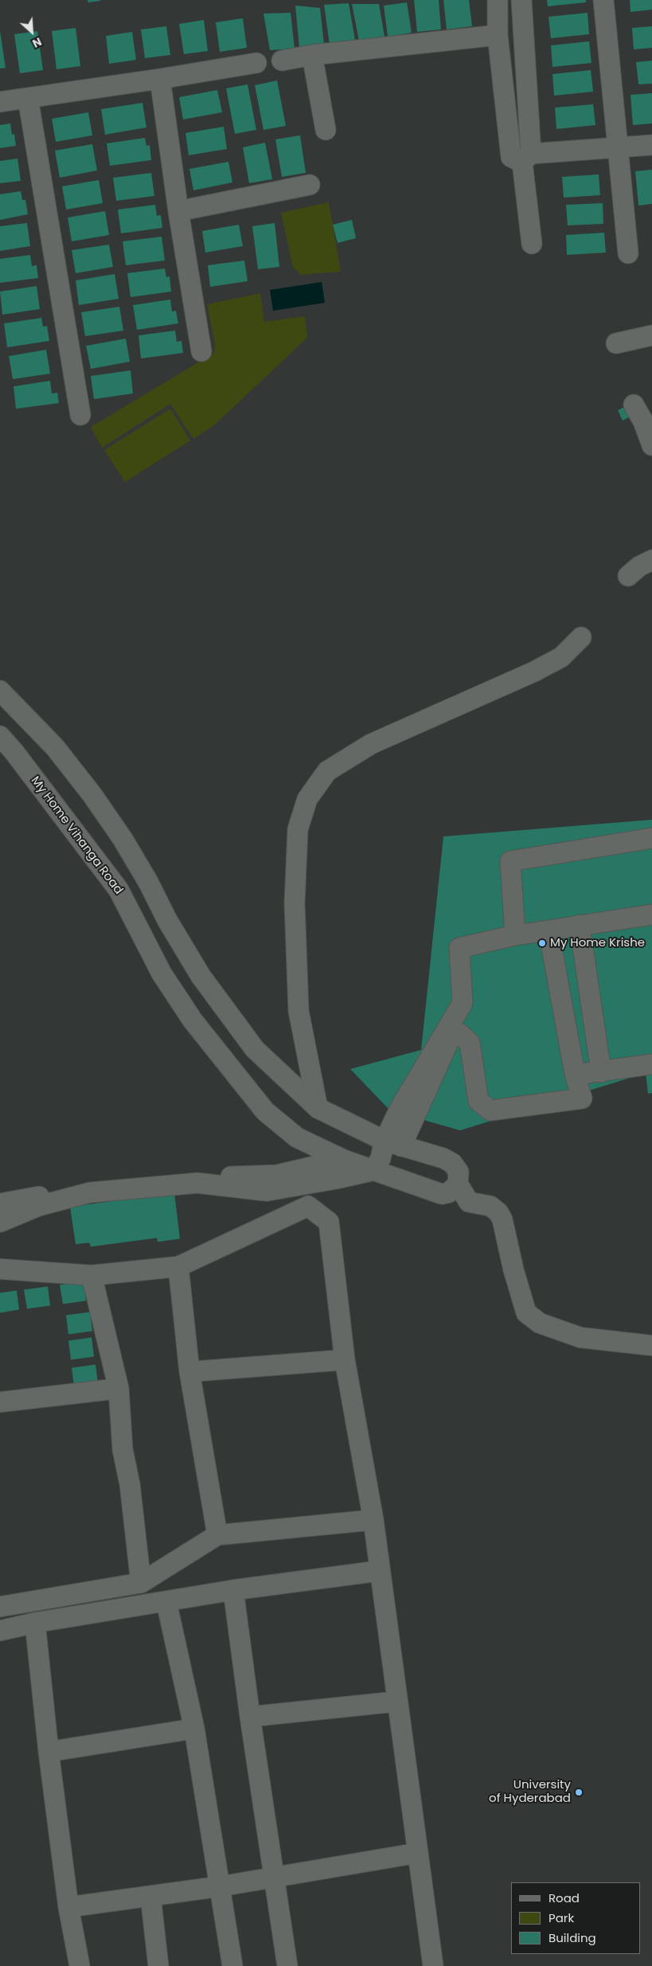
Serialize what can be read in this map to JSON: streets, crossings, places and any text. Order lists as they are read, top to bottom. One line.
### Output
{"streets":{"street":["My Home Vihanga Road"]},"places":["My Home Krishe","University of Hyderabad"],"legend":["Road","Park","Building"],"north":"bottom right"}
